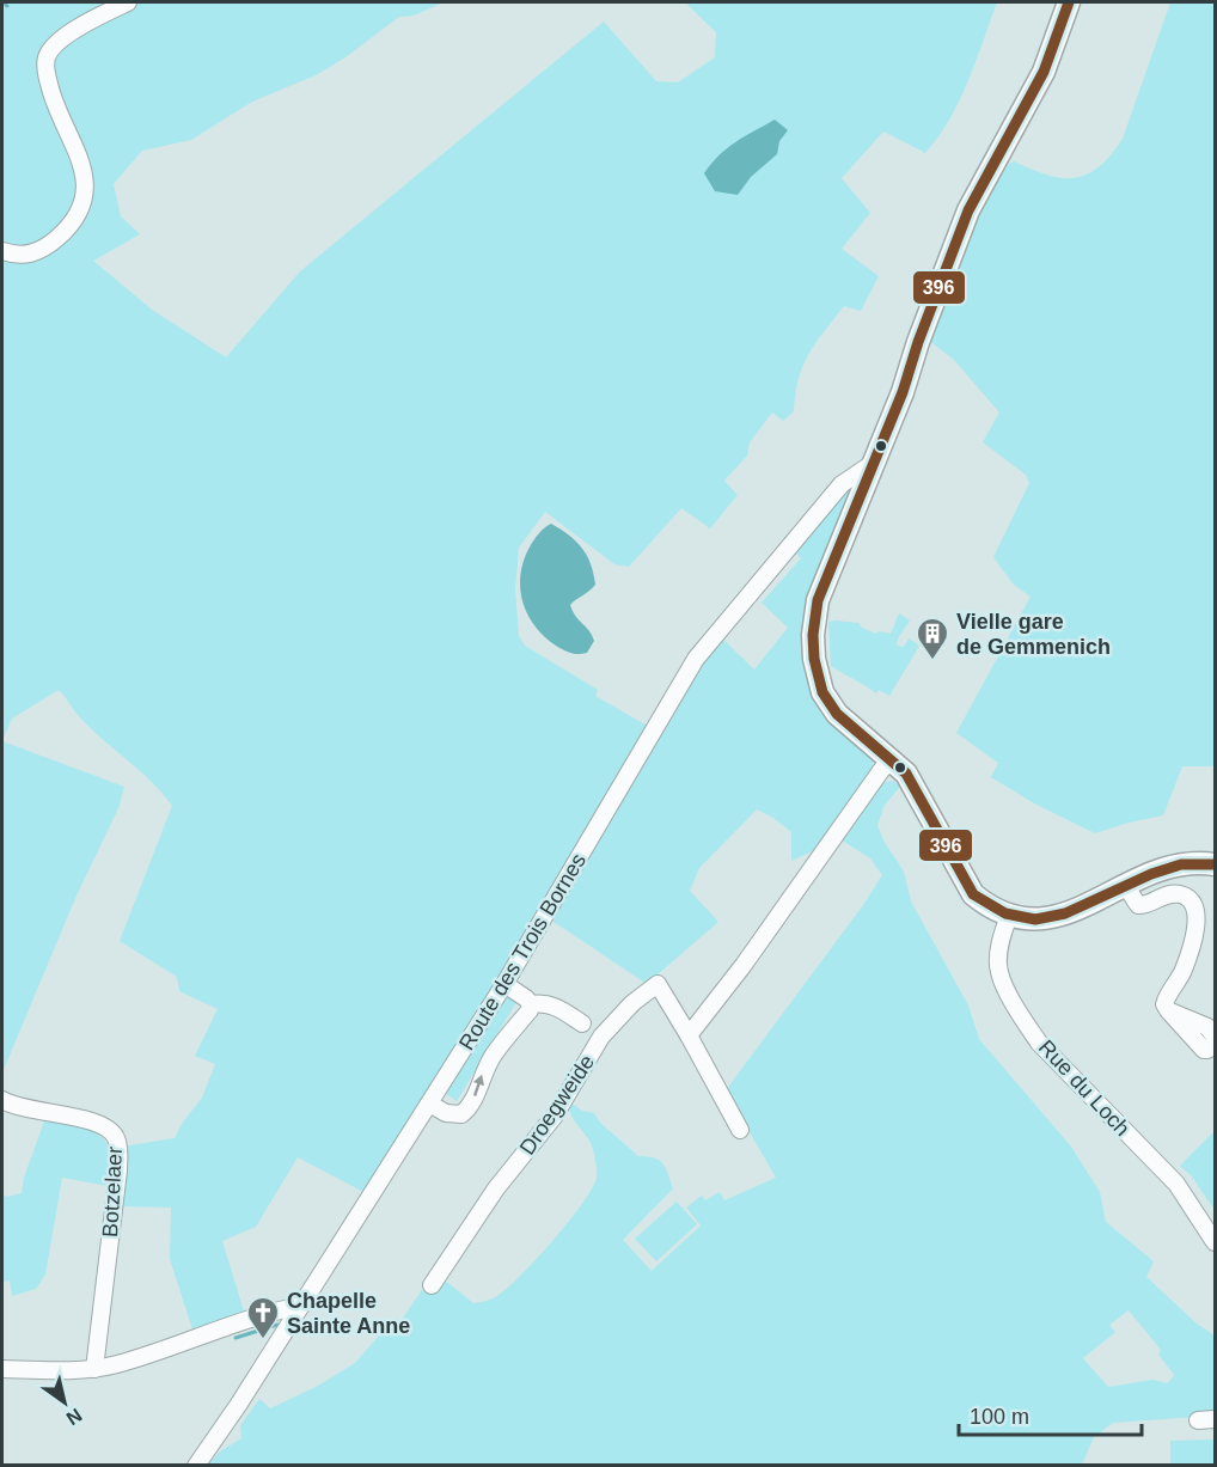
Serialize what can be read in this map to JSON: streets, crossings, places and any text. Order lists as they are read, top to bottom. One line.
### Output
{"streets":{"street":["Route des Trois Bornes","Rue du Loch","Droegweide","Botzelaer"]},"places":{"building":["Vielle gare de Gemmenich"],"church":["Chapelle Sainte Anne"]},"lines":["transit line 396"],"scale_bar":"100 m","north":"bottom right"}
